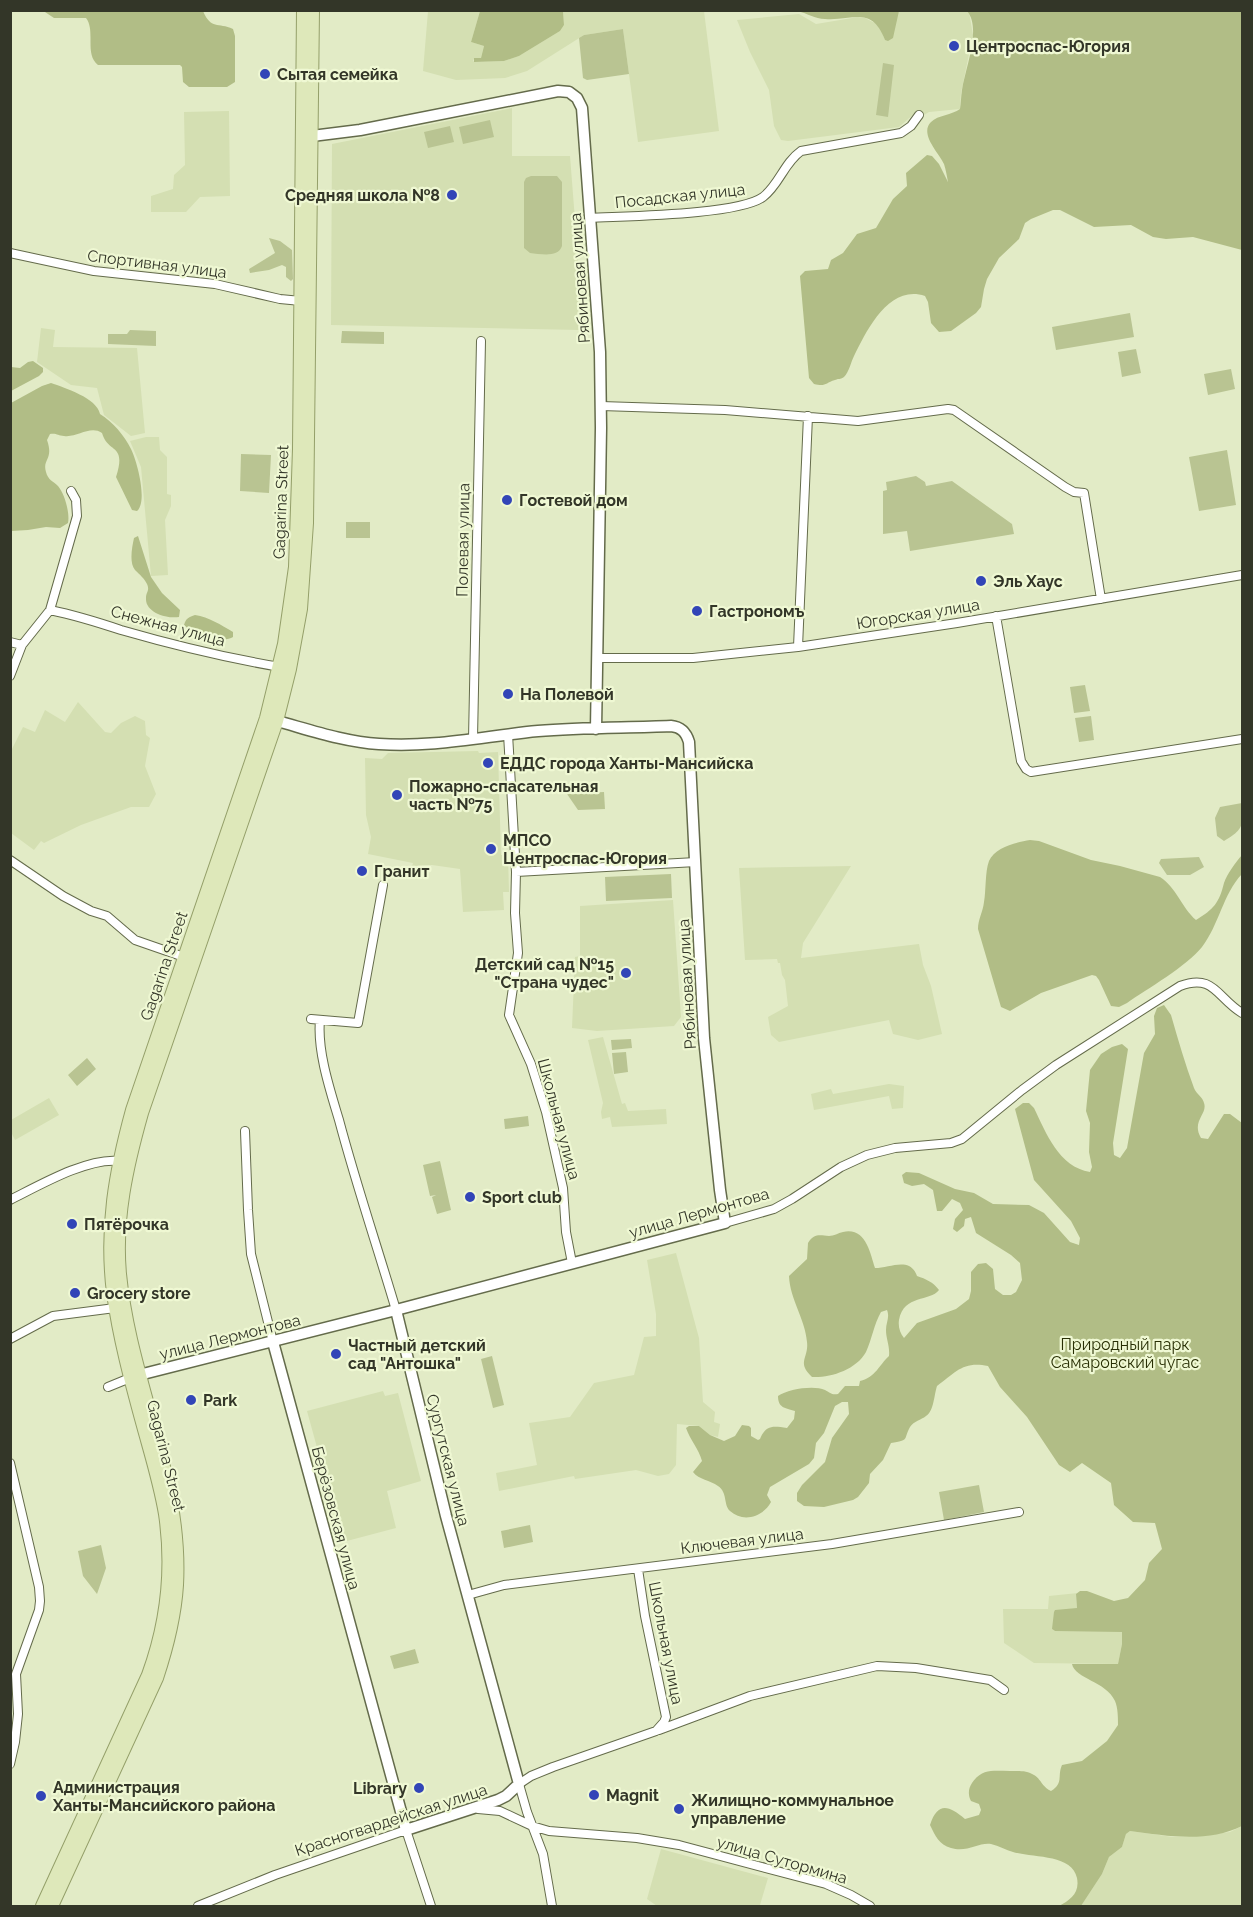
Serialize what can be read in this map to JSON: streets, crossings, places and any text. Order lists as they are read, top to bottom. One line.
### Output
{"streets":{"main road":["Gagarina Street"],"street":["Посадская улица","Спортивная улица","Рябиновая улица","Полевая улица","Югорская улица","Снежная улица","Школьная улица","улица Лермонтова","Сургутская улица","Берёзовская улица","Ключевая улица","Красногвардейская улица","улица Сутормина"]},"crossings":[["Посадская улица","Рябиновая улица"],["Спортивная улица","Gagarina Street"],["Рябиновая улица","Gagarina Street"],["Рябиновая улица","Югорская улица"],["Рябиновая улица","улица Лермонтова"],["Gagarina Street","Снежная улица"],["Gagarina Street","улица Лермонтова"],["Школьная улица","улица Лермонтова"],["Школьная улица","Ключевая улица"],["Школьная улица","Красногвардейская улица"],["улица Лермонтова","Сургутская улица"],["улица Лермонтова","Берёзовская улица"],["Сургутская улица","Ключевая улица"],["Сургутская улица","Красногвардейская улица"],["Сургутская улица","улица Сутормина"],["Берёзовская улица","Красногвардейская улица"],["Красногвардейская улица","улица Сутормина"]],"parks":["Природный парк Самаровский чугас"],"places":["Центроспас-Югория","Сытая семейка","Средняя школа №8","Гостевой дом","Эль Хаус","Гастрономъ","На Полевой","ЕДДС города Ханты-Мансийска","Пожарно-спасательная часть №75","МПСО Центроспас-Югория","Гранит","Детский сад №15 \"Страна чудес\"","Sport club","Пятёрочка","Grocery store","Частный детский сад \"Антошка\"","Park","Library","Magnit","Администрация Ханты-Мансийского района","Жилищно-коммунальное управление"]}
